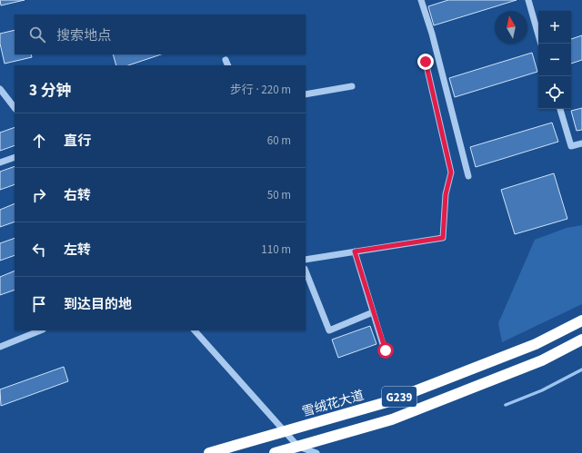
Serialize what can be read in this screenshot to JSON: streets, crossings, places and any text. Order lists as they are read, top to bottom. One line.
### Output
{"streets":{"highway":["G239","雪绒花大道"]},"north":"top","page":{"map_buttons":["+","−"],"search":"搜索地点","heading":["3 分钟","步行 · 220 m"],"list":[["直行","60 m"],["右转","50 m"],["左转","110 m"],"到达目的地"]}}
